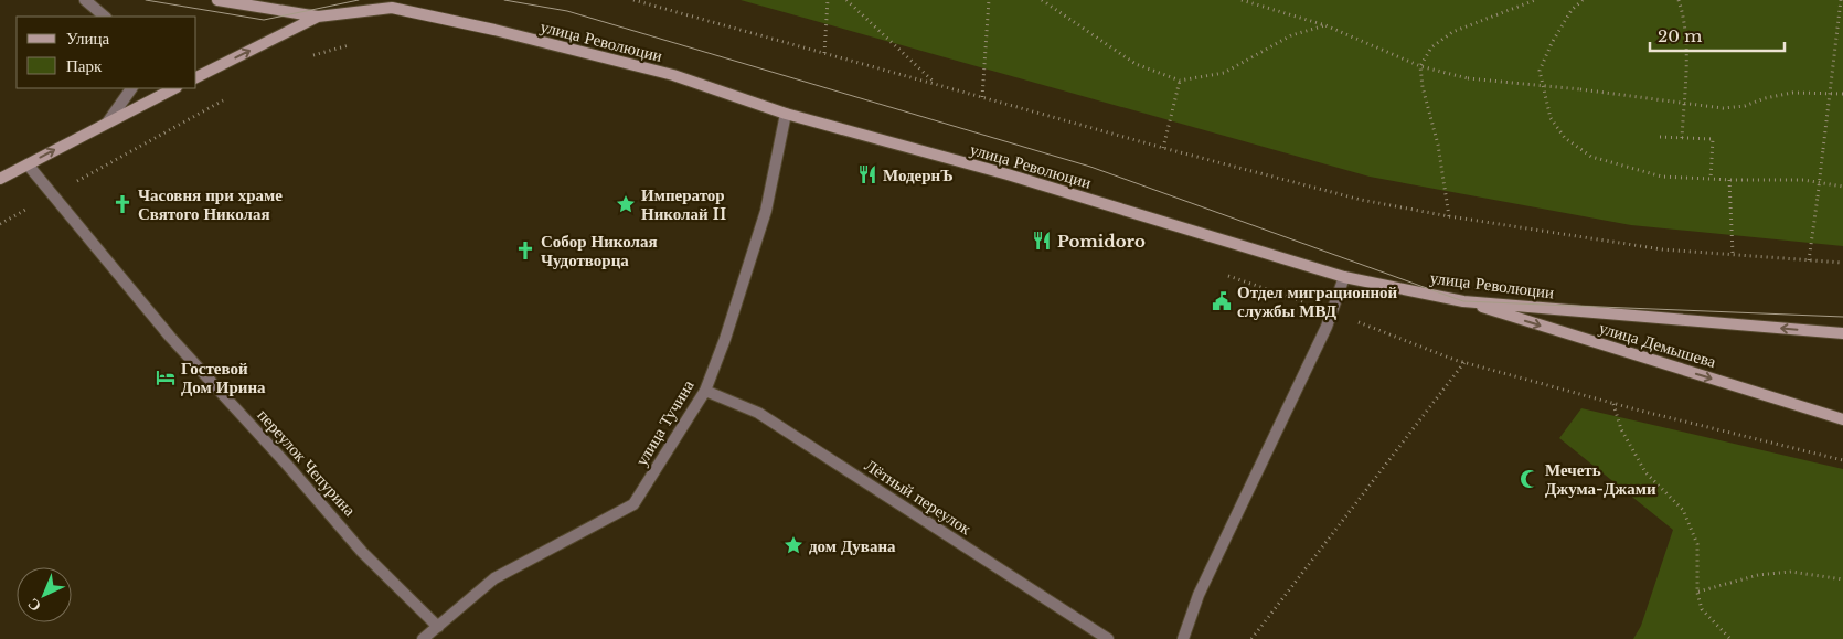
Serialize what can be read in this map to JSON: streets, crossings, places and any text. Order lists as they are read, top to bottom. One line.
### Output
{"streets":{"street":["улица Революции","улица Демышева","улица Тучина","переулок Чепурина","Лётный переулок"]},"crossings":[["улица Революции","улица Демышева"],["улица Революции","улица Тучина"],["улица Тучина","переулок Чепурина"],["улица Тучина","Лётный переулок"]],"one_way":["улица Демышева"],"places":{"restaurant":["МодернЪ","Pomidoro"],"church":["Часовня при храме Святого Николая","Собор Николая Чудотворца"],"place":["Император Николай II","дом Дувана"],"public building":["Отдел миграционной службы МВД"],"hotel":["Гостевой Дом Ирина"],"mosque":["Мечеть Джума-Джами"]},"legend":["Улица","Парк"],"scale_bar":"20 m","north":"bottom left"}
